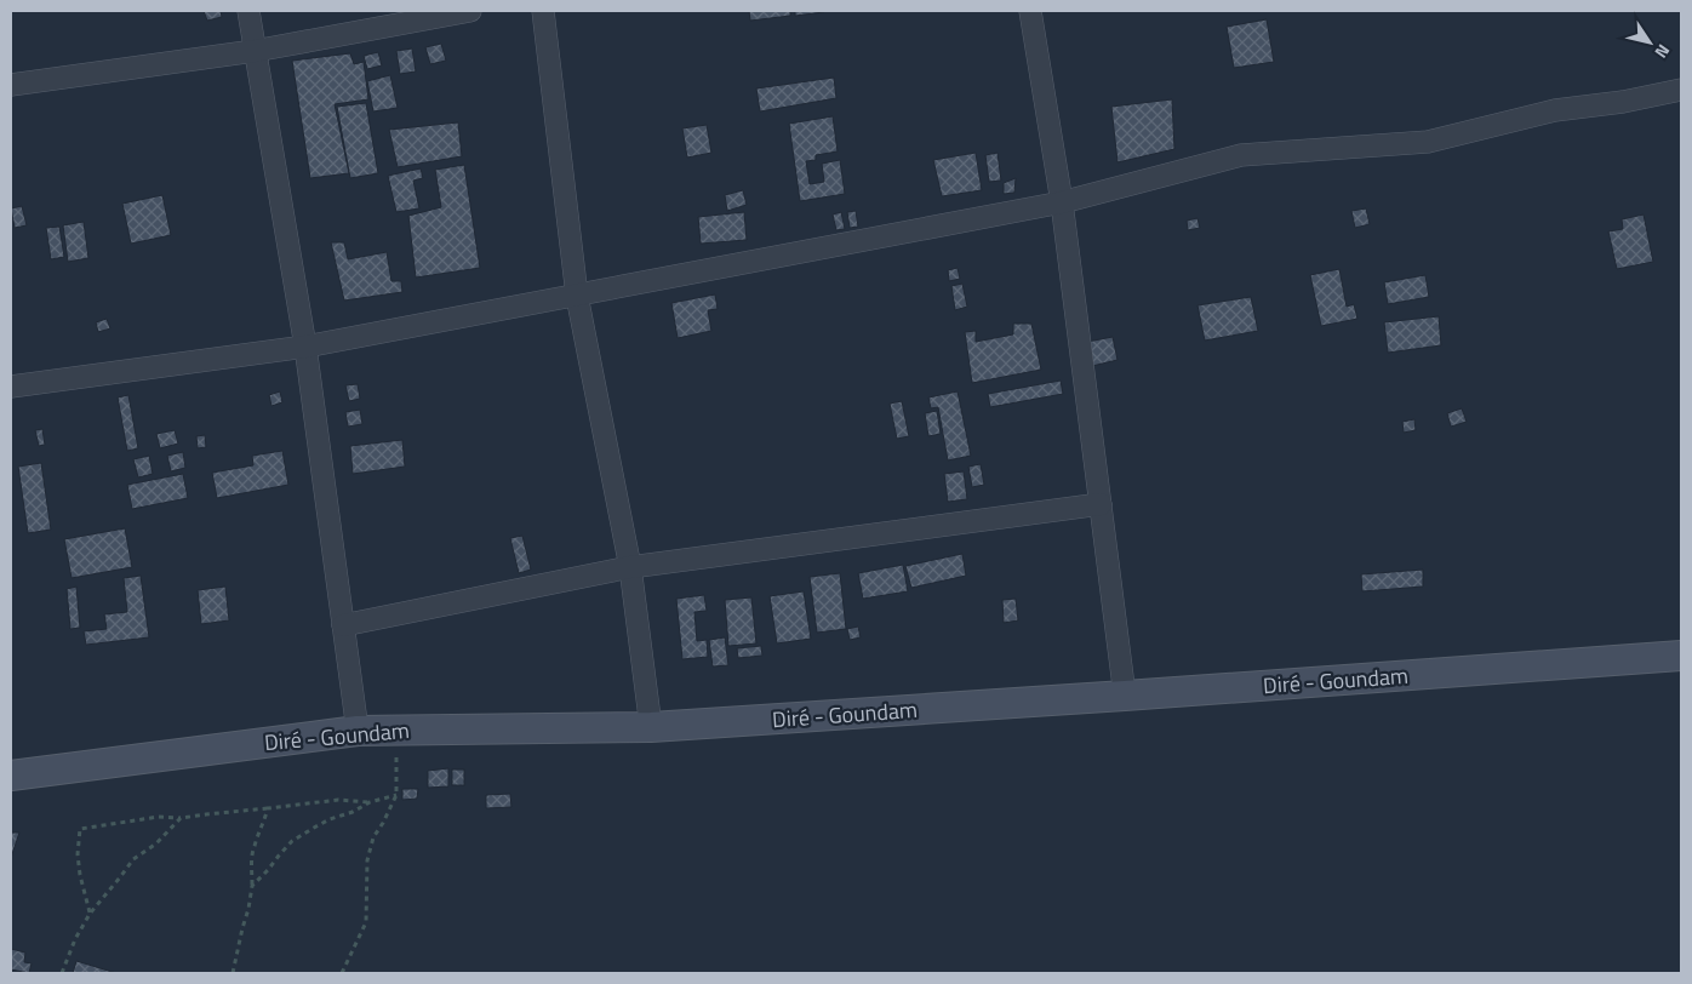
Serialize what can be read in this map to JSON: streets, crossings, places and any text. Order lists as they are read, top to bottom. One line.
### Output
{"streets":{"main road":["Diré - Goundam"]},"north":"bottom right"}
